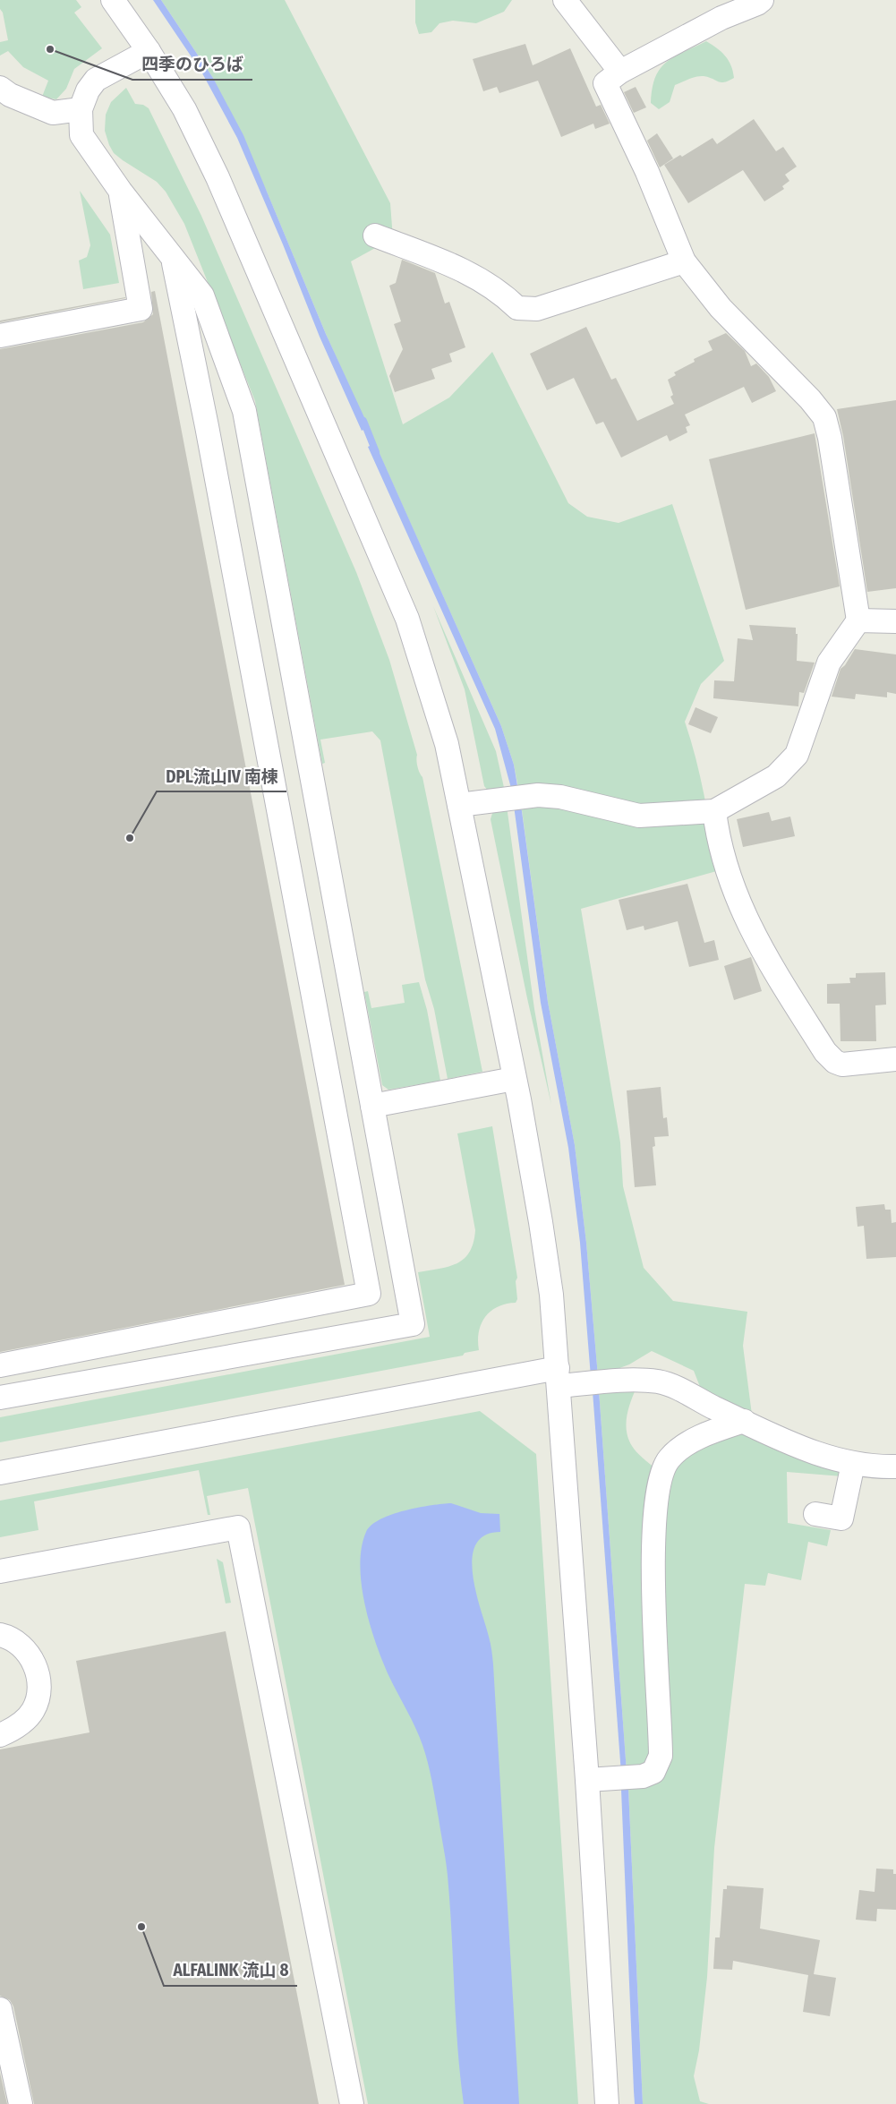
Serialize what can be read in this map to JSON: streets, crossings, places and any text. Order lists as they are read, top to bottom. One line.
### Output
{"places":["四季のひろば","DPL流山IV 南棟","ALFALINK 流山 8"]}
